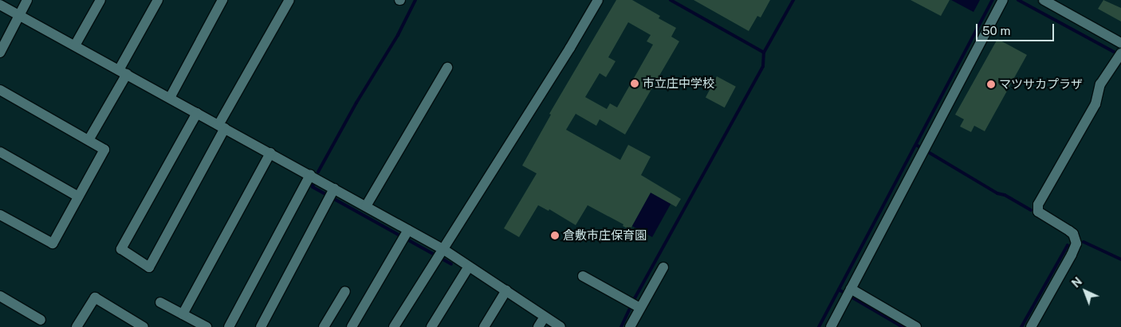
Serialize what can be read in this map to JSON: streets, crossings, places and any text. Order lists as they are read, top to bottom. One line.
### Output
{"places":["市立庄中学校","マツサカプラザ","倉敷市庄保育園"],"scale_bar":"50 m","north":"top left"}
